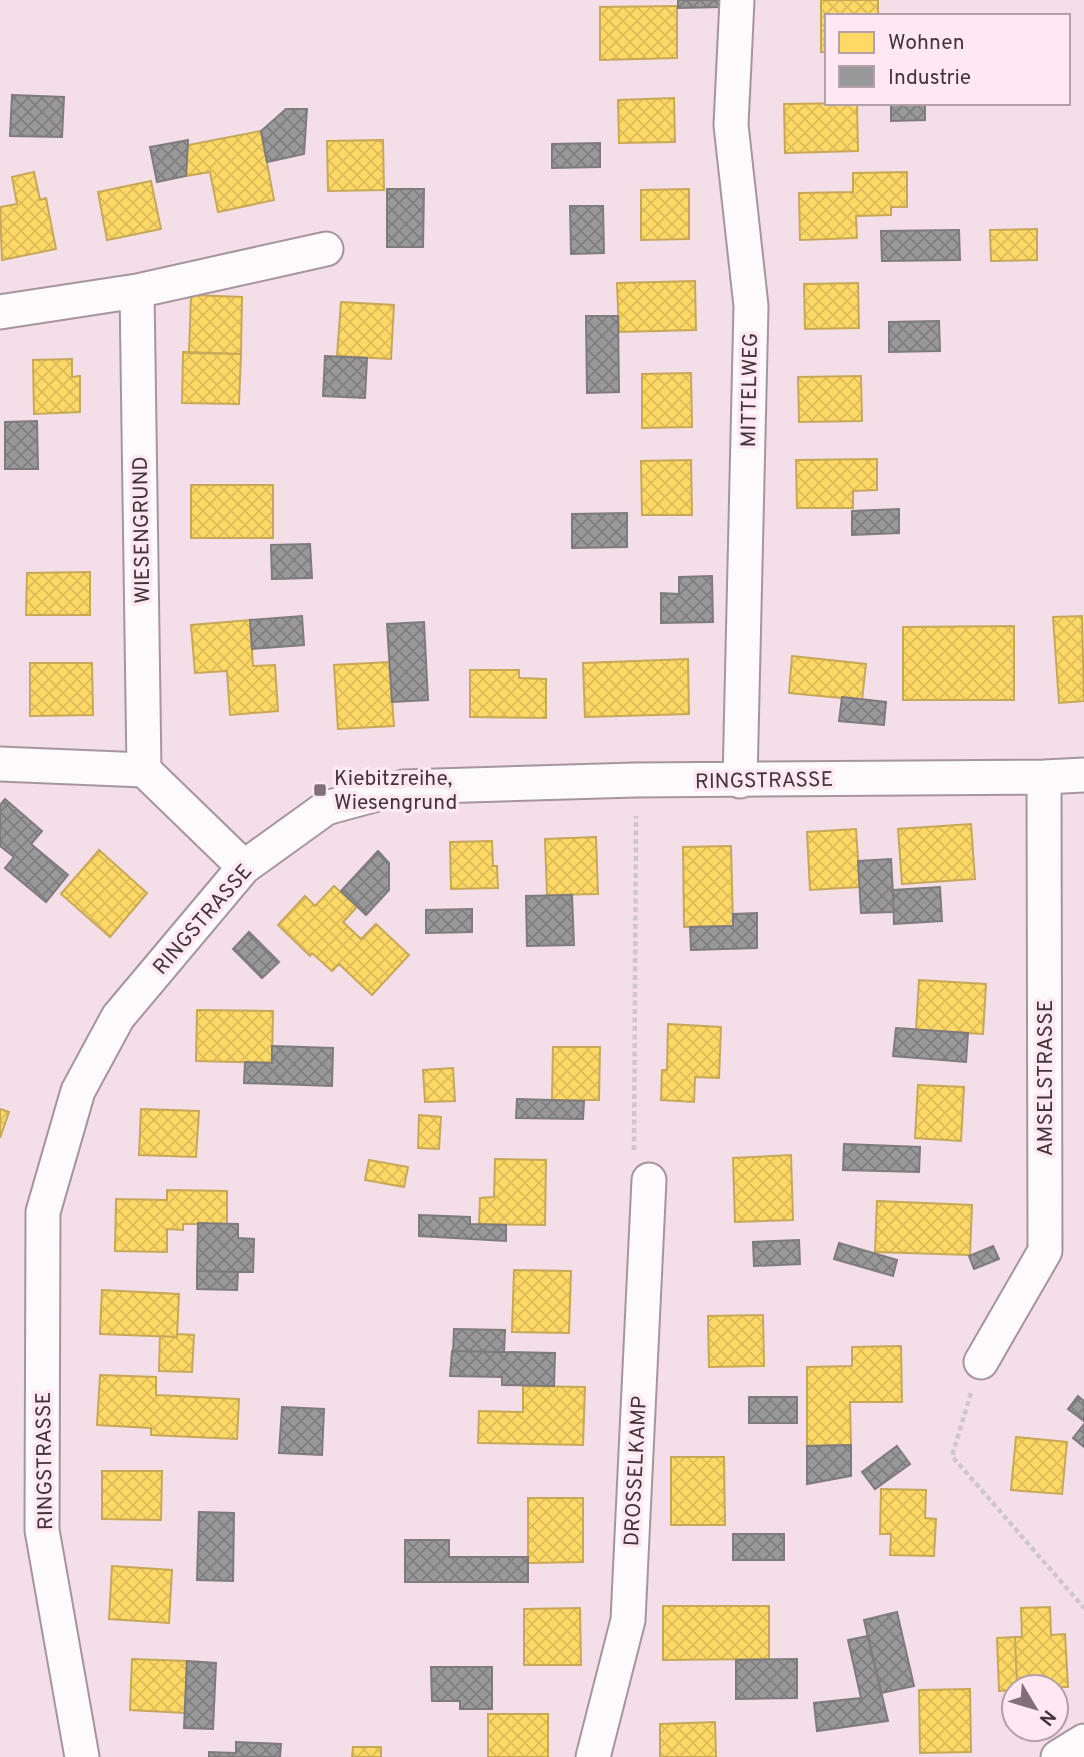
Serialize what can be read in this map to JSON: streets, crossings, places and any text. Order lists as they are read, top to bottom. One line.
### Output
{"streets":{"street":["MITTELWEG","WIESENGRUND","RINGSTRASSE","AMSELSTRASSE","DROSSELKAMP"]},"crossings":[["MITTELWEG","RINGSTRASSE"],["RINGSTRASSE","AMSELSTRASSE"]],"places":{"transit":["Kiebitzreihe, Wiesengrund"]},"legend":["Wohnen","Industrie"],"north":"bottom right"}
